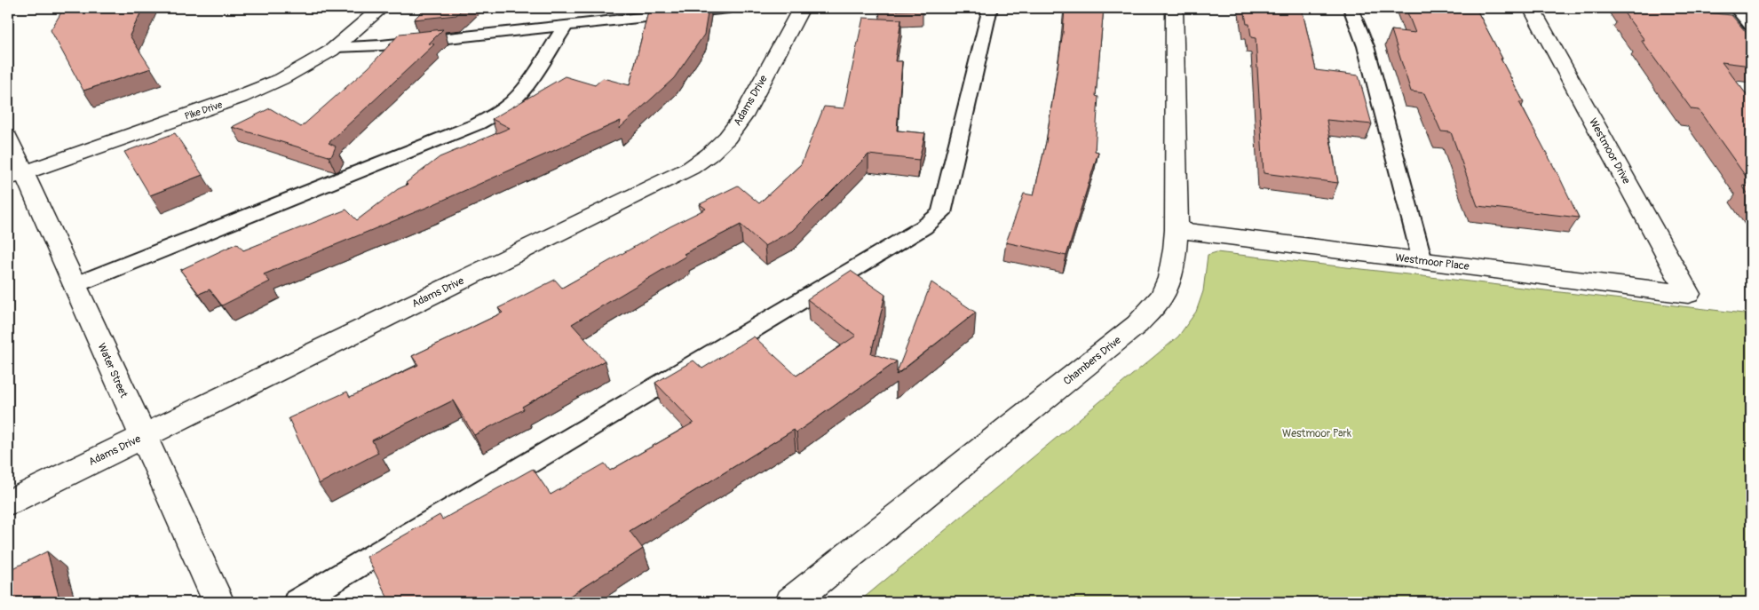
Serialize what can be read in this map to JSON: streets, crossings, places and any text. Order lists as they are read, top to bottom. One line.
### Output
{"streets":{"street":["Adams Drive","Pike Drive","Westmoor Drive","Westmoor Place","Chambers Drive","Water Street"]},"crossings":[["Adams Drive","Water Street"],["Pike Drive","Water Street"],["Westmoor Drive","Westmoor Place"],["Westmoor Place","Chambers Drive"]],"parks":["Westmoor Park"]}
